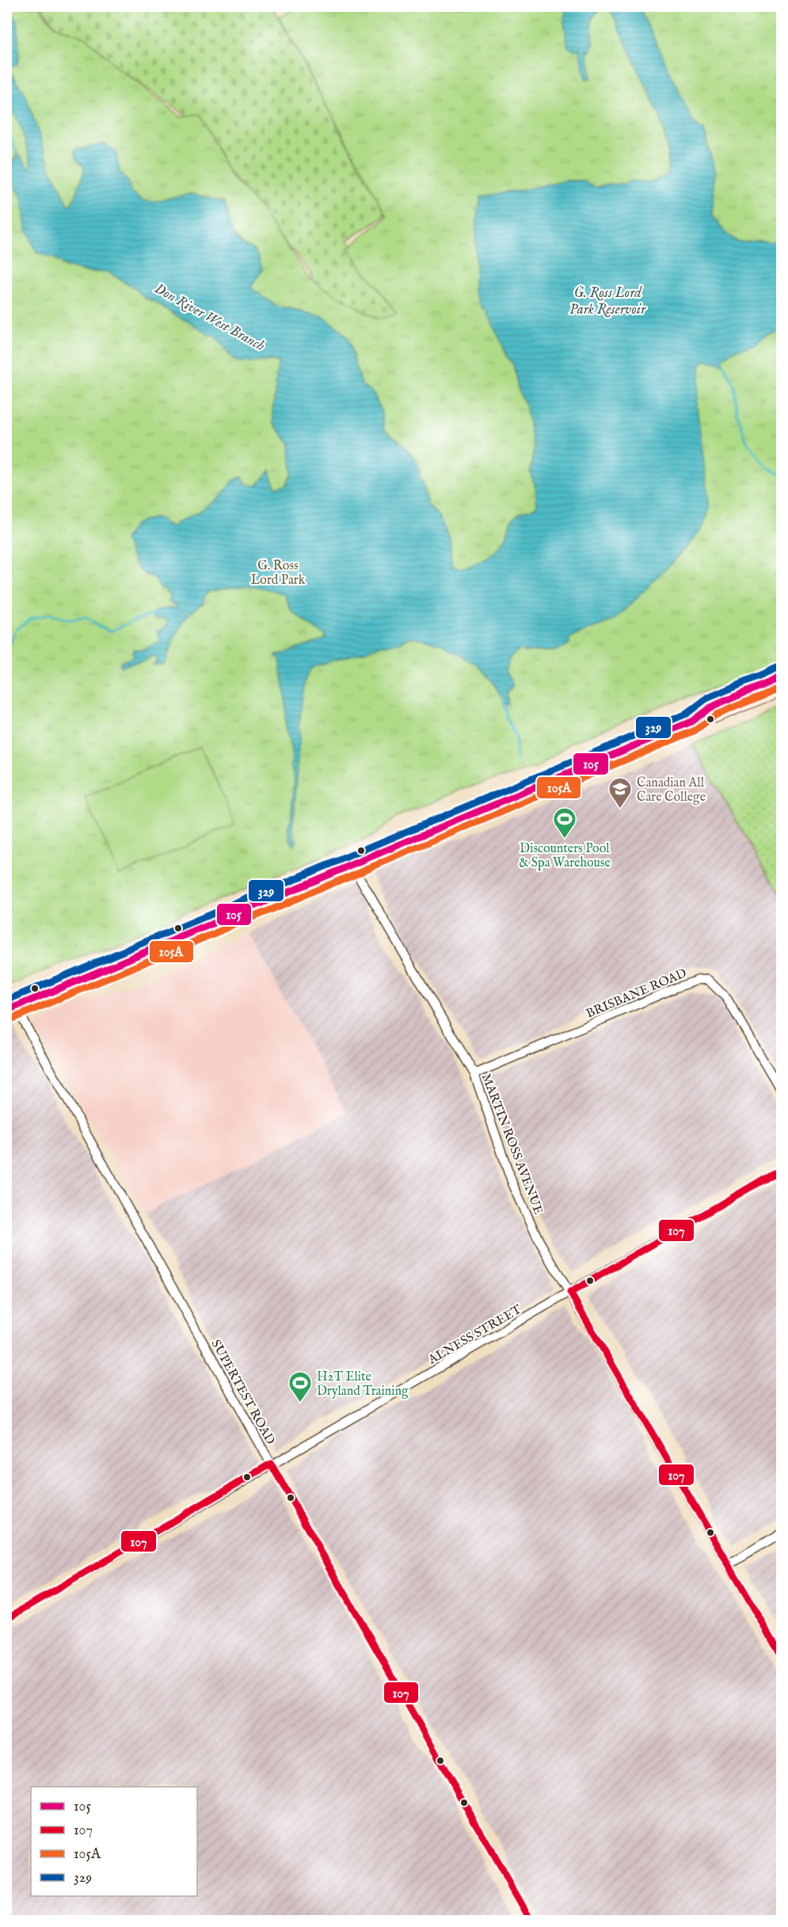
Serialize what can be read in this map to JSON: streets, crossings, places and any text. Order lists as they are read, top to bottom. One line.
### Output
{"streets":{"street":["BRISBANE ROAD","MARTIN ROSS AVENUE","ALNESS STREET","SUPERTEST ROAD"]},"crossings":[["BRISBANE ROAD","MARTIN ROSS AVENUE"],["MARTIN ROSS AVENUE","ALNESS STREET"],["ALNESS STREET","SUPERTEST ROAD"]],"water":["G. Ross Lord Park Reservoir","Don River West Branch"],"parks":["G. Ross Lord Park"],"places":{"school or university":["Canadian All Care College"],"sports":["Discounters Pool & Spa Warehouse","H2T Elite Dryland Training"]},"lines":["transit line 329","transit line 105","transit line 105A","transit line 107"],"legend":["105","107","105A","329"]}
